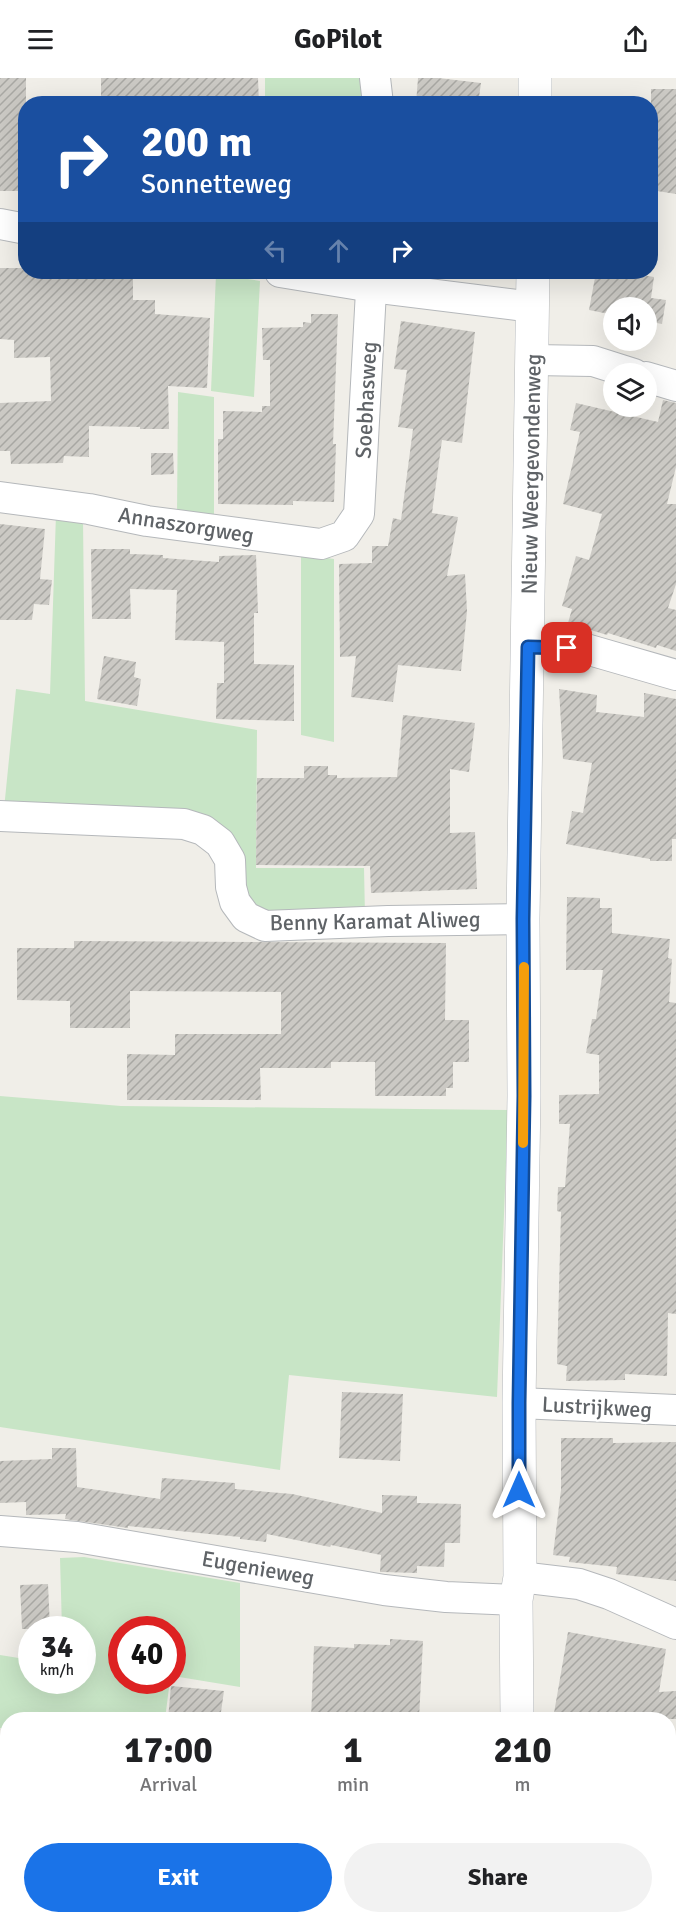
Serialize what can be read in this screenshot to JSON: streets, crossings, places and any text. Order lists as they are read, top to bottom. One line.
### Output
{"streets":{"street":["Soebhasweg","Nieuw Weergevondenweg","Annaszorgweg","Benny Karamat Aliweg","Lustrijkweg","Eugenieweg"]},"crossings":[["Soebhasweg","Annaszorgweg"],["Nieuw Weergevondenweg","Benny Karamat Aliweg"],["Nieuw Weergevondenweg","Lustrijkweg"],["Nieuw Weergevondenweg","Eugenieweg"]],"page":{"header":"GoPilot","turn":["200 m","Sonnetteweg"],"speed":"34 km/h","limit":"40","eta":["17:00","Arrival","1","min","210","m"],"buttons":["Exit","Share"]}}
